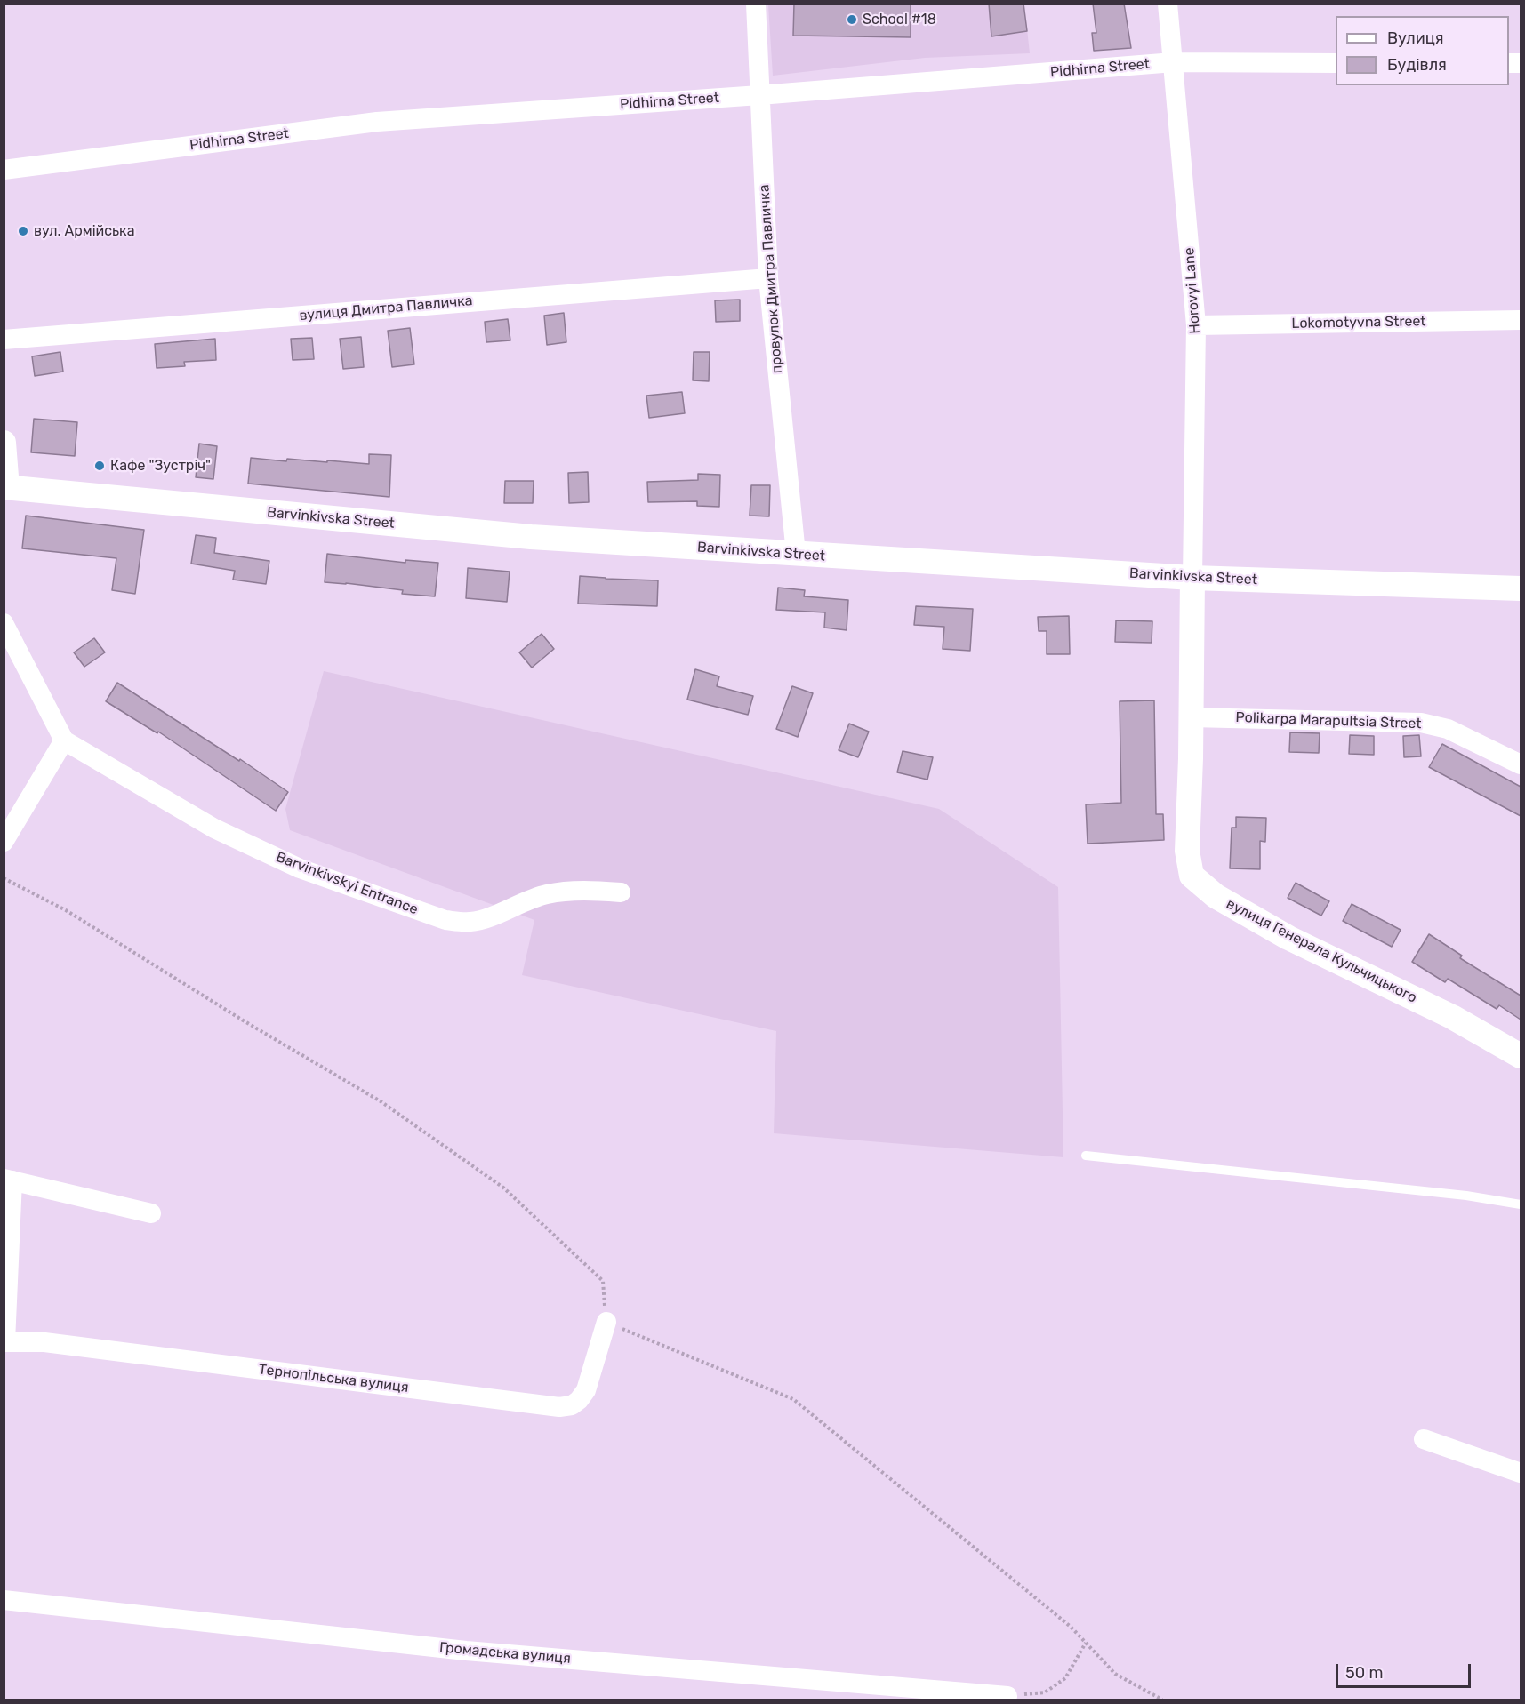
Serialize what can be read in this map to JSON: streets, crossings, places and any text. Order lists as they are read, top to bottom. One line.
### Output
{"streets":{"street":["Pidhirna Street","провулок Дмитра Павличка","Horovyi Lane","вулиця Дмитра Павличка","Lokomotyvna Street","Barvinkivska Street","Polikarpa Marapultsia Street","Barvinkivskyi Entrance","вулиця Генерала Кульчицького","Тернопільська вулиця","Громадська вулиця"]},"crossings":[["Pidhirna Street","провулок Дмитра Павличка"],["Pidhirna Street","Horovyi Lane"],["провулок Дмитра Павличка","вулиця Дмитра Павличка"],["провулок Дмитра Павличка","Barvinkivska Street"],["Horovyi Lane","Lokomotyvna Street"],["Horovyi Lane","Barvinkivska Street"],["Horovyi Lane","вулиця Генерала Кульчицького"],["Barvinkivska Street","вулиця Генерала Кульчицького"],["Polikarpa Marapultsia Street","вулиця Генерала Кульчицького"]],"places":["School #18","вул. Армійська","Кафе \"Зустріч\""],"legend":["Вулиця","Будівля"],"scale_bar":"50 m"}
